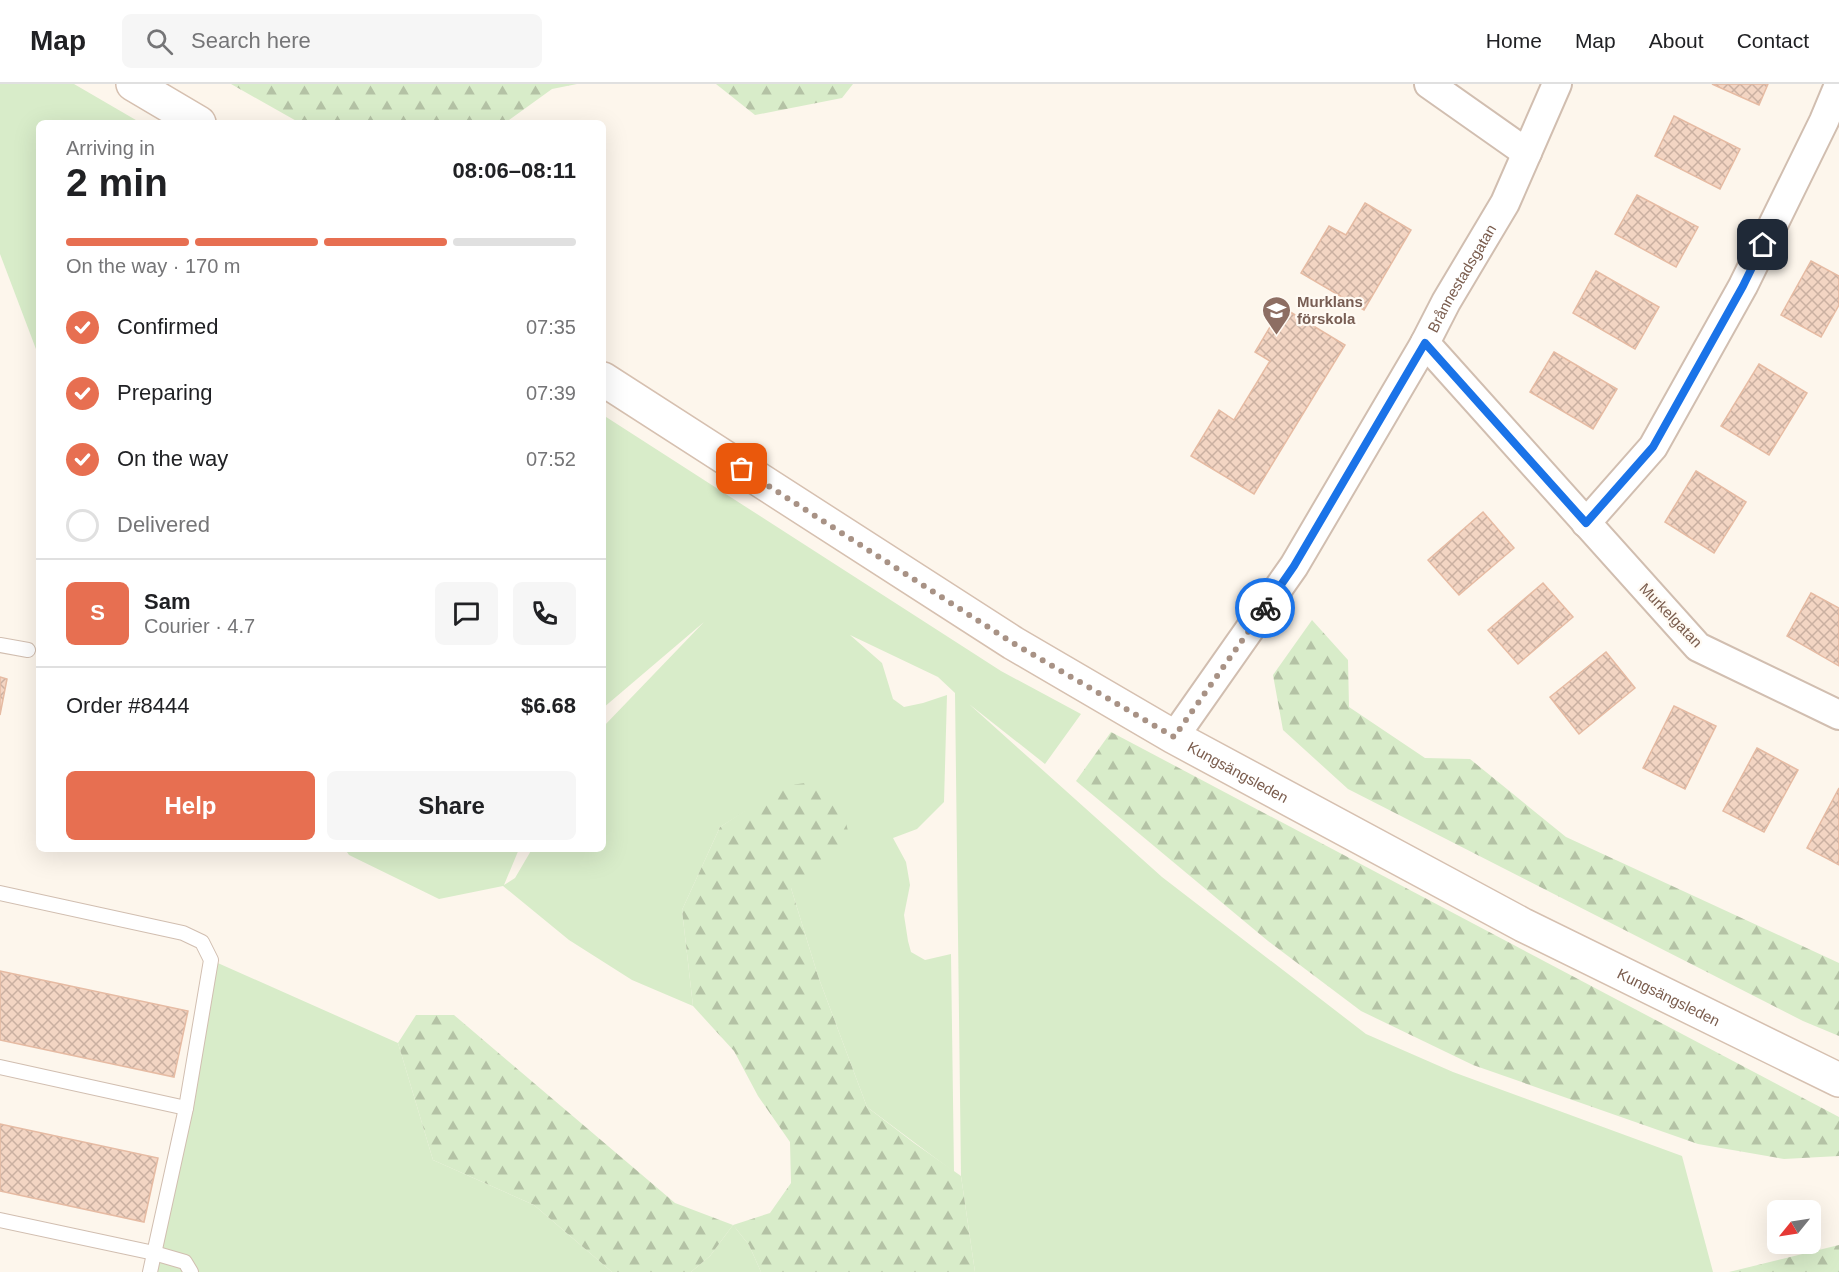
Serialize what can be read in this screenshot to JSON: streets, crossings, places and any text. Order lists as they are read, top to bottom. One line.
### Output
{"streets":{"main road":["Kungsängsleden"],"street":["Brånnestadsgatan","Murkelgatan"]},"crossings":[["Brånnestadsgatan","Murkelgatan"],["Brånnestadsgatan","Kungsängsleden"]],"places":{"school or university":["Murklans förskola"]},"north":"bottom left","page":{"header":"Map","search":"Search here","nav":["Home","Map","About","Contact"],"heading":["2 min","Arriving in","08:06–08:11"],"panel":["Sam","Courier · 4.7","Order #8444","$6.68"],"bar":"On the way · 170 m","list":[["Confirmed","07:35"],["Preparing","07:39"],["On the way","07:52"],"Delivered"],"round":"S","buttons":["Help","Share"]}}
